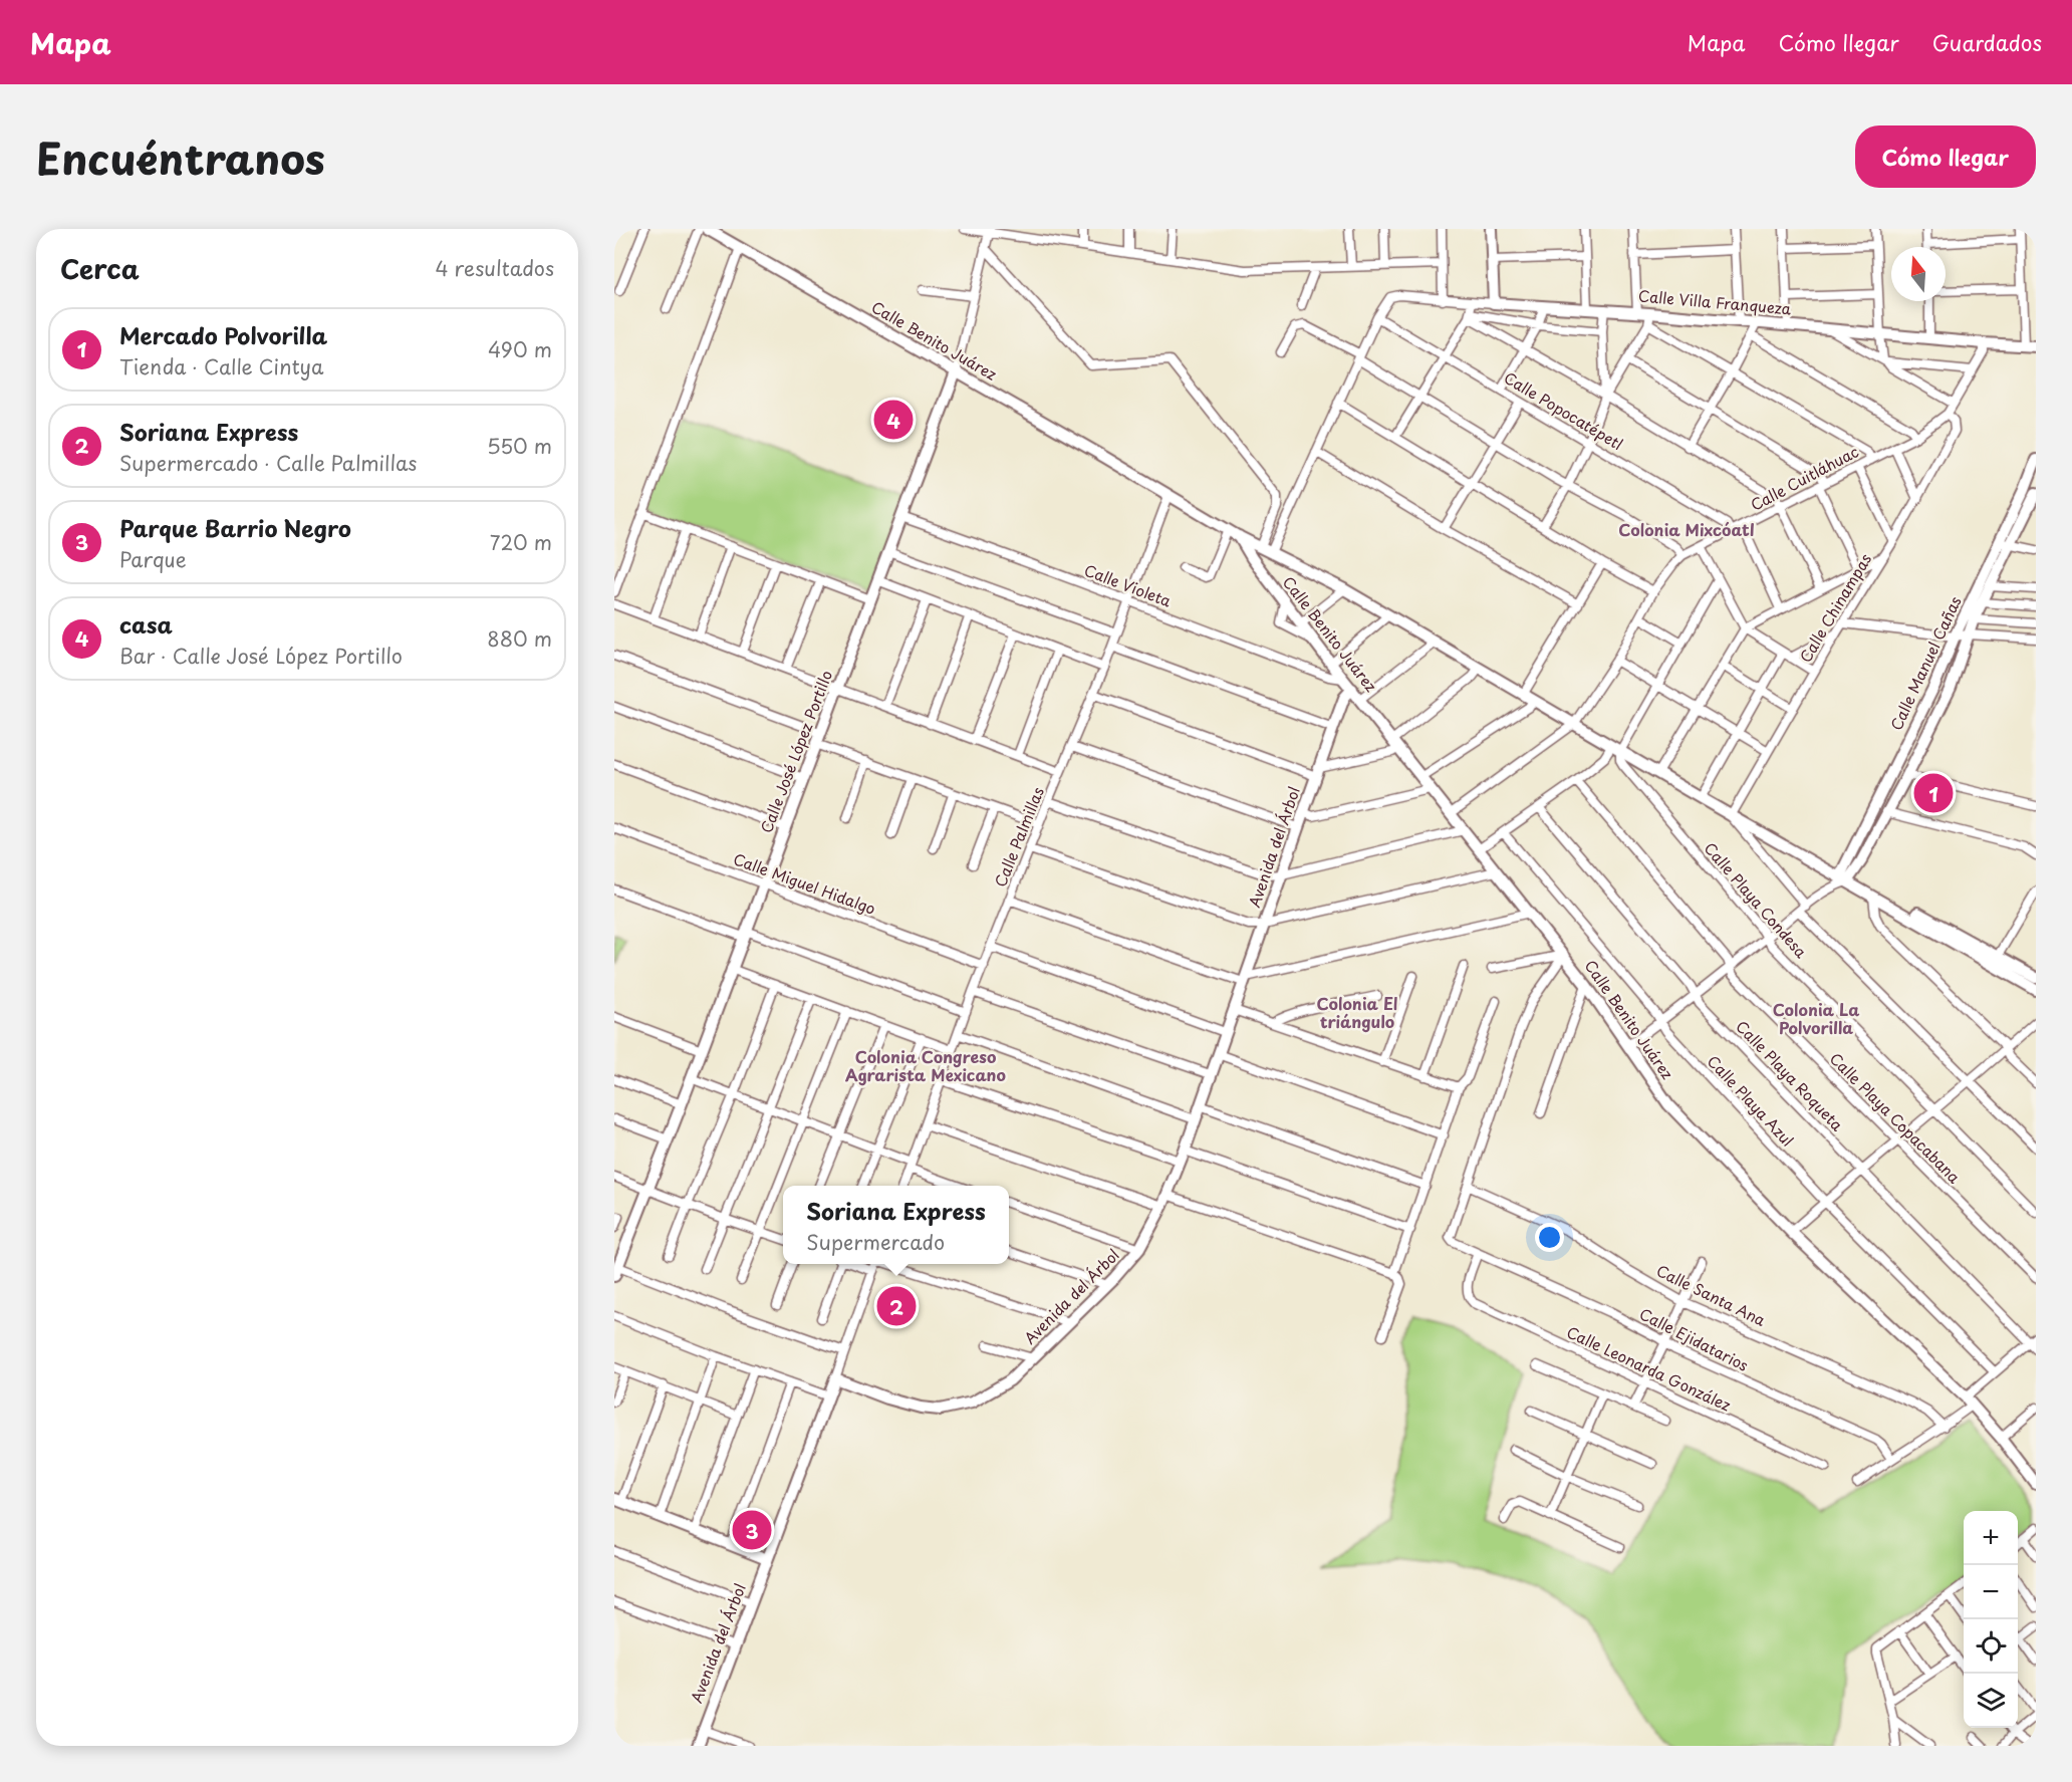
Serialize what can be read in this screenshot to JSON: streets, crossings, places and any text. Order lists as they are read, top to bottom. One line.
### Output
{"streets":{"street":["Calle Villa Franqueza","Calle Benito Juárez","Calle Popocatépetl","Calle Cuitláhuac","Calle Violeta","Calle Chinampas","Calle Manuel Cañas","Calle José López Portillo","Calle Palmillas","Avenida del Árbol","Calle Miguel Hidalgo","Calle Playa Condesa","Calle Playa Roqueta","Calle Playa Azul","Calle Playa Copacabana","Calle Santa Ana","Calle Ejidatarios","Calle Leonarda González"]},"crossings":[["Calle Villa Franqueza","Calle Popocatépetl"],["Calle Villa Franqueza","Calle Cuitláhuac"],["Calle Benito Juárez","Calle Cuitláhuac"],["Calle Benito Juárez","Calle Violeta"],["Calle Benito Juárez","Calle Chinampas"],["Calle Benito Juárez","Calle Manuel Cañas"],["Calle Benito Juárez","Calle José López Portillo"],["Calle Benito Juárez","Calle Palmillas"],["Calle Benito Juárez","Avenida del Árbol"],["Calle Benito Juárez","Calle Playa Condesa"],["Calle Popocatépetl","Calle Cuitláhuac"],["Calle Cuitláhuac","Calle Chinampas"],["Calle Violeta","Calle José López Portillo"],["Calle Violeta","Calle Palmillas"],["Calle José López Portillo","Calle Miguel Hidalgo"],["Calle Palmillas","Calle Miguel Hidalgo"],["Calle Santa Ana","Calle Ejidatarios"],["Calle Ejidatarios","Calle Leonarda González"]],"districts":["Colonia Mixcóatl","Colonia El triángulo","Colonia La Polvorilla","Colonia Congreso Agrarista Mexicano"],"north":"top","page":{"header":"Mapa","nav":["Mapa","Cómo llegar","Guardados"],"title":"Encuéntranos","buttons":"Cómo llegar","heading":["Cerca","4 resultados"],"list":[{"mark":"1","name":"Mercado Polvorilla","note":"Tienda · Calle Cintya","value":"490 m"},{"mark":"2","name":"Soriana Express","note":"Supermercado · Calle Palmillas","value":"550 m"},{"mark":"3","name":"Parque Barrio Negro","note":"Parque","value":"720 m"},{"mark":"4","name":"casa","note":"Bar · Calle José López Portillo","value":"880 m"}],"pins":["4","1","2","3"],"popup":["Soriana Express","Supermercado"],"map_buttons":["+","−"]}}
